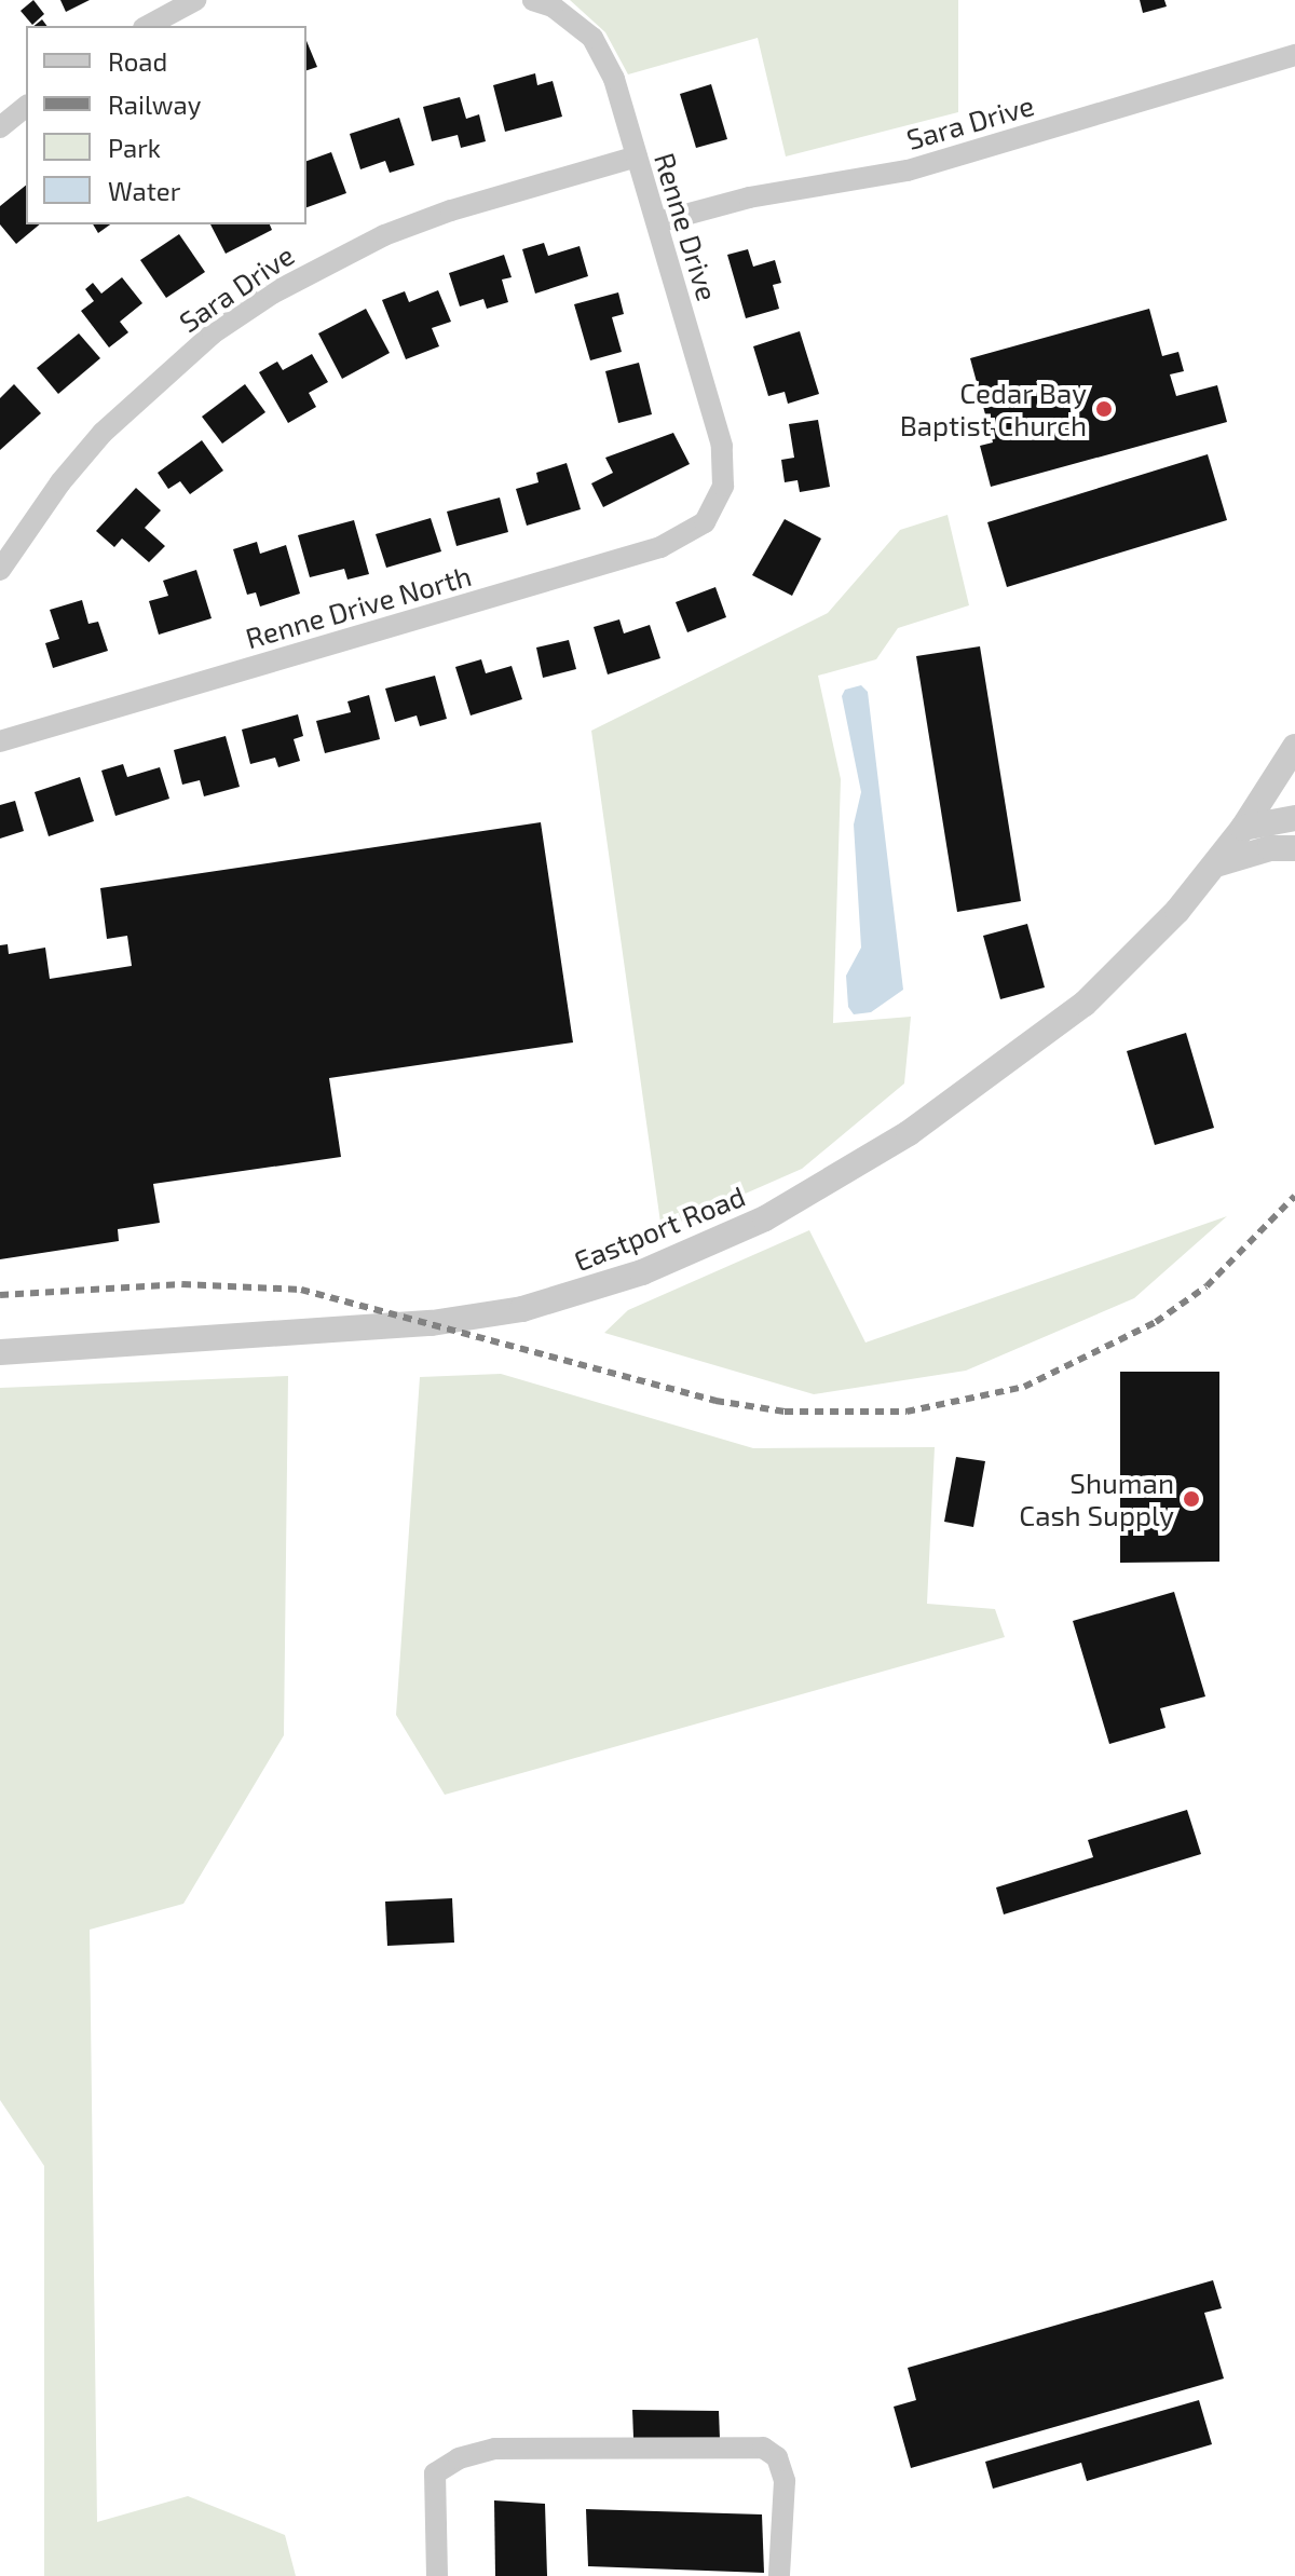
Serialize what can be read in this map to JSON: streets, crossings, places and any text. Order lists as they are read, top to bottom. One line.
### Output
{"streets":{"street":["Sara Drive","Renne Drive","Renne Drive North","Eastport Road"]},"crossings":[["Sara Drive","Renne Drive"],["Renne Drive","Renne Drive North"]],"places":["Cedar Bay Baptist Church","Shuman Cash Supply"],"legend":["Road","Railway","Park","Water"]}
